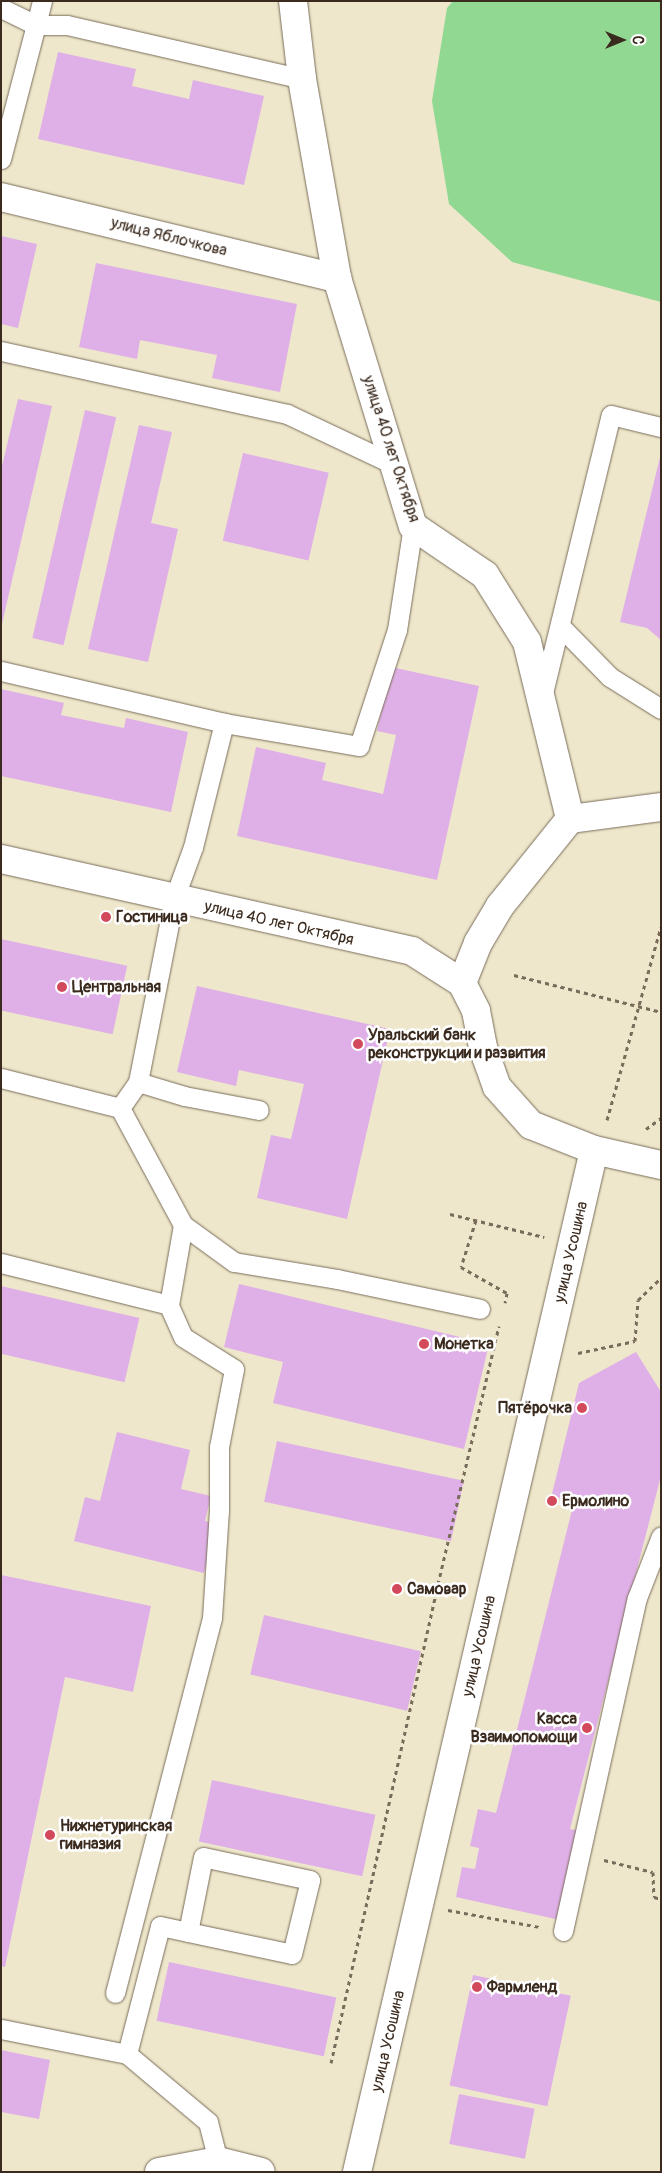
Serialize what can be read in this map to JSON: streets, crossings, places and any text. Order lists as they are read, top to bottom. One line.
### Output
{"streets":{"street":["улица Яблочкова","улица 40 лет Октября","улица Усошина"]},"crossings":[["улица Яблочкова","улица 40 лет Октября"]],"places":["Гостиница","Центральная","Уральский банк реконструкции и развития","Монетка","Пятёрочка","Ермолино","Самовар","Касса Взаимопомощи","Нижнетуринская гимназия","Фармленд"],"north":"right"}
